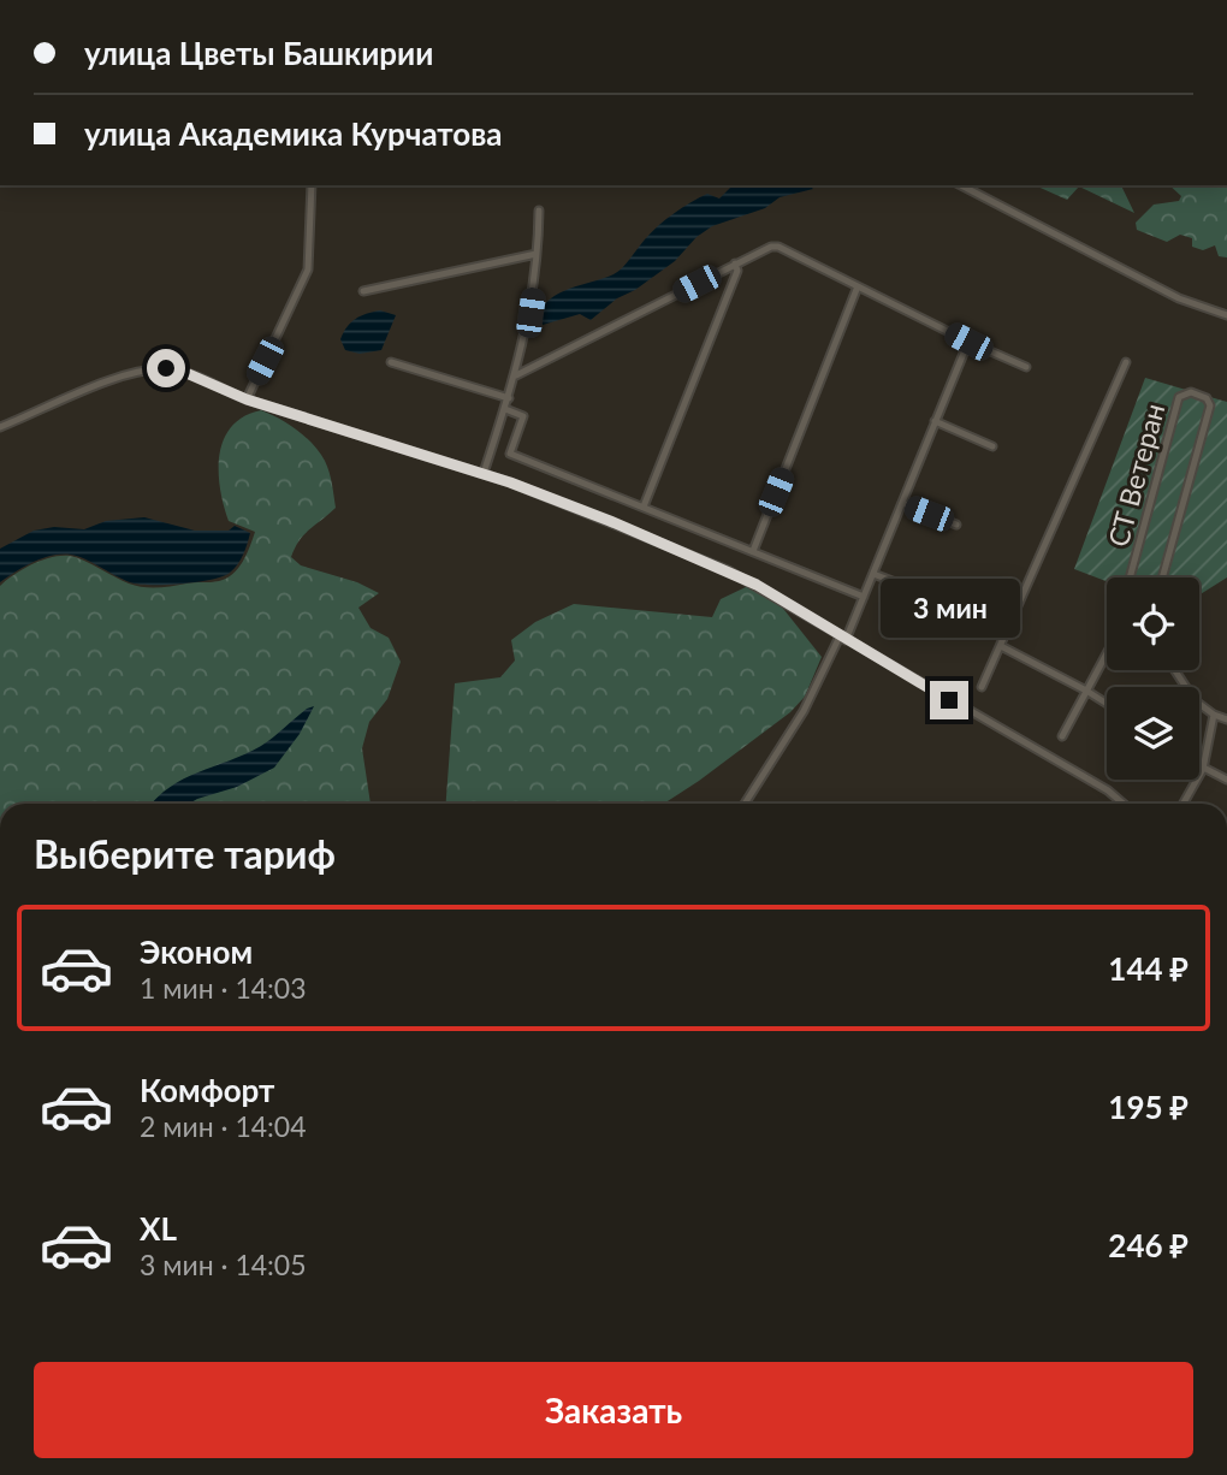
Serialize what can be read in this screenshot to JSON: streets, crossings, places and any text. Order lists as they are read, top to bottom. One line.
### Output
{"streets":{"street":["СТ Ветеран"]},"page":{"banner":["улица Цветы Башкирии","улица Академика Курчатова"],"bubble":"3 мин","heading":"Выберите тариф","list":[{"name":"Эконом","note":"1 мин · 14:03","value":"144 ₽"},{"name":"Комфорт","note":"2 мин · 14:04","value":"195 ₽"},{"name":"XL","note":"3 мин · 14:05","value":"246 ₽"}],"buttons":"Заказать"}}
